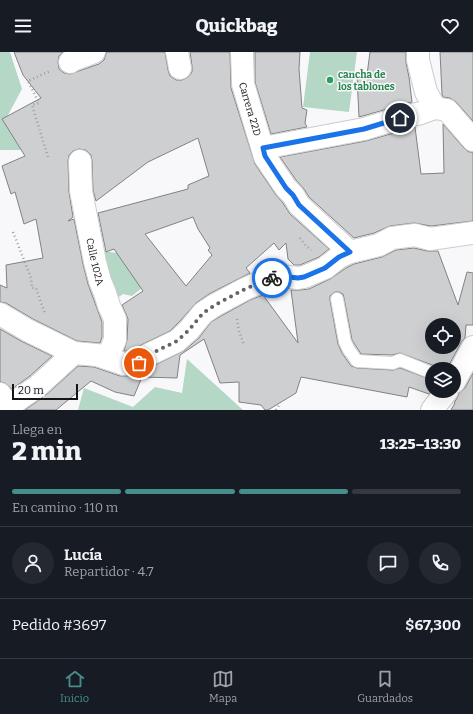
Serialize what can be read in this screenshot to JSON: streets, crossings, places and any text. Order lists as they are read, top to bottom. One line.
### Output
{"streets":{"street":["Carrera 22D","Calle 102A"]},"places":["cancha de los tablones"],"scale_bar":"20 m","page":{"header":"Quickbag","scale":"20 m","heading":["2 min","Llega en","13:25–13:30"],"panel":["Lucía","Repartidor · 4.7","Pedido #3697","$67,300"],"bar":"En camino · 110 m","tabs":["Inicio","Mapa","Guardados"]}}
